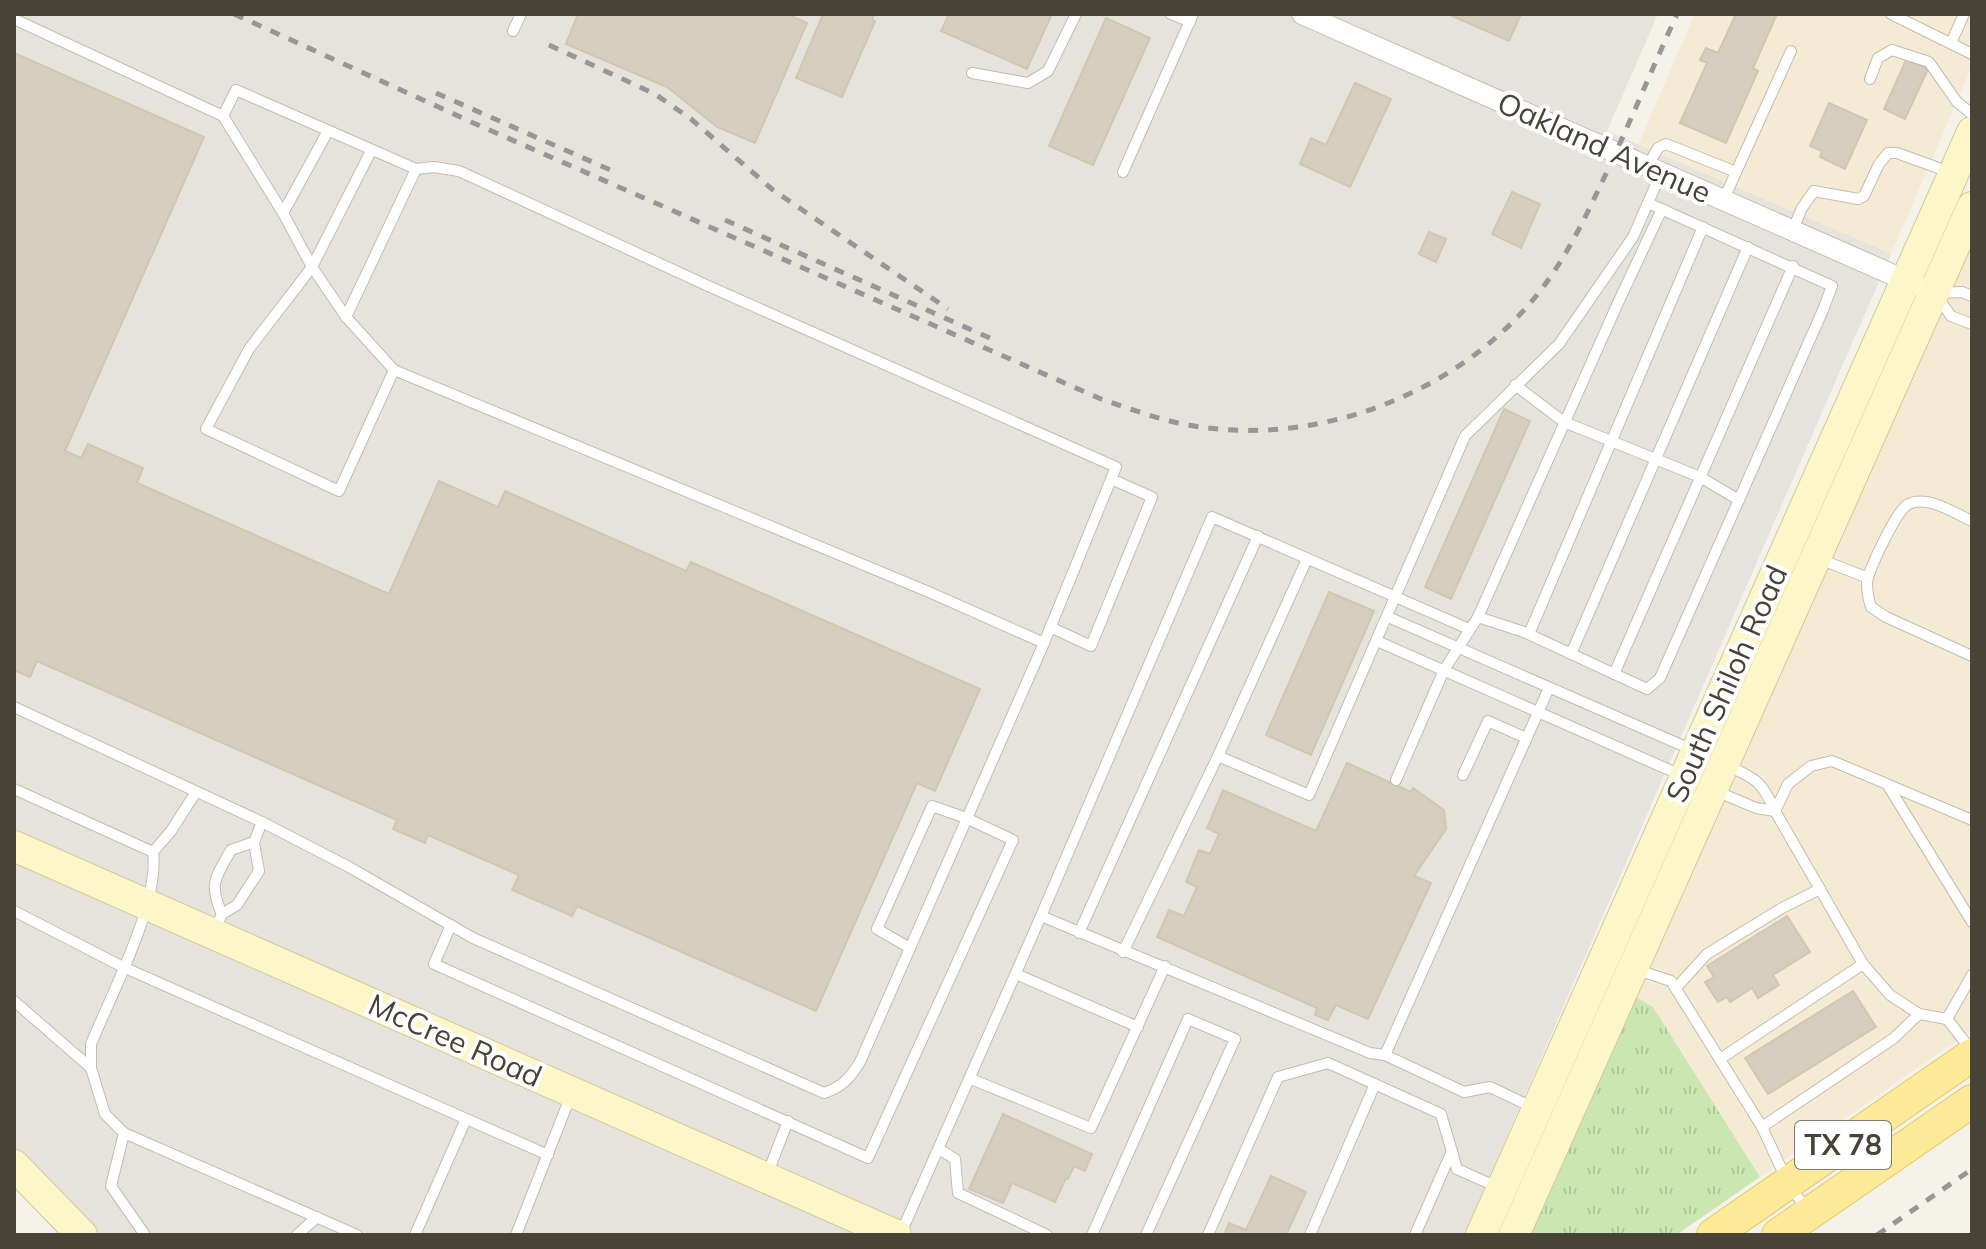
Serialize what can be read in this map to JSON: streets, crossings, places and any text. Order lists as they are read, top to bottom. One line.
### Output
{"streets":{"main road":["South Shiloh Road","McCree Road","TX 78"],"street":["Oakland Avenue"]},"crossings":[["Oakland Avenue","South Shiloh Road"]]}
